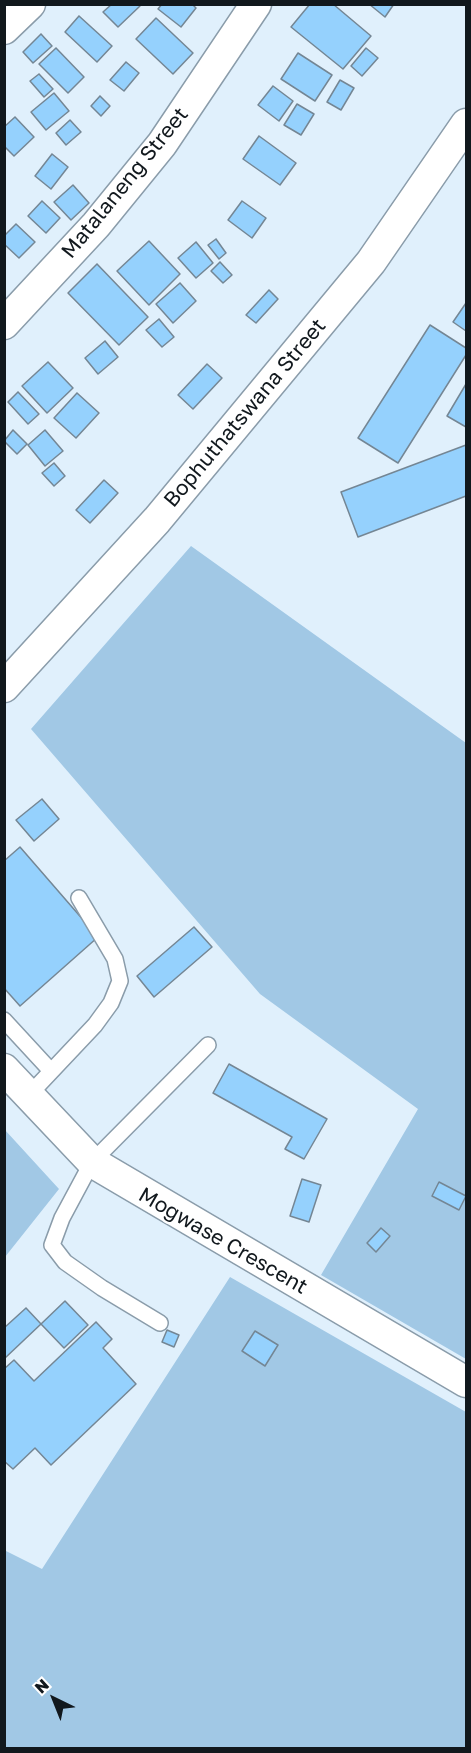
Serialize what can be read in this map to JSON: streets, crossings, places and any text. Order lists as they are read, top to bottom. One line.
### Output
{"streets":{"street":["Matalaneng Street","Bophuthatswana Street","Mogwase Crescent"]},"north":"top left"}
